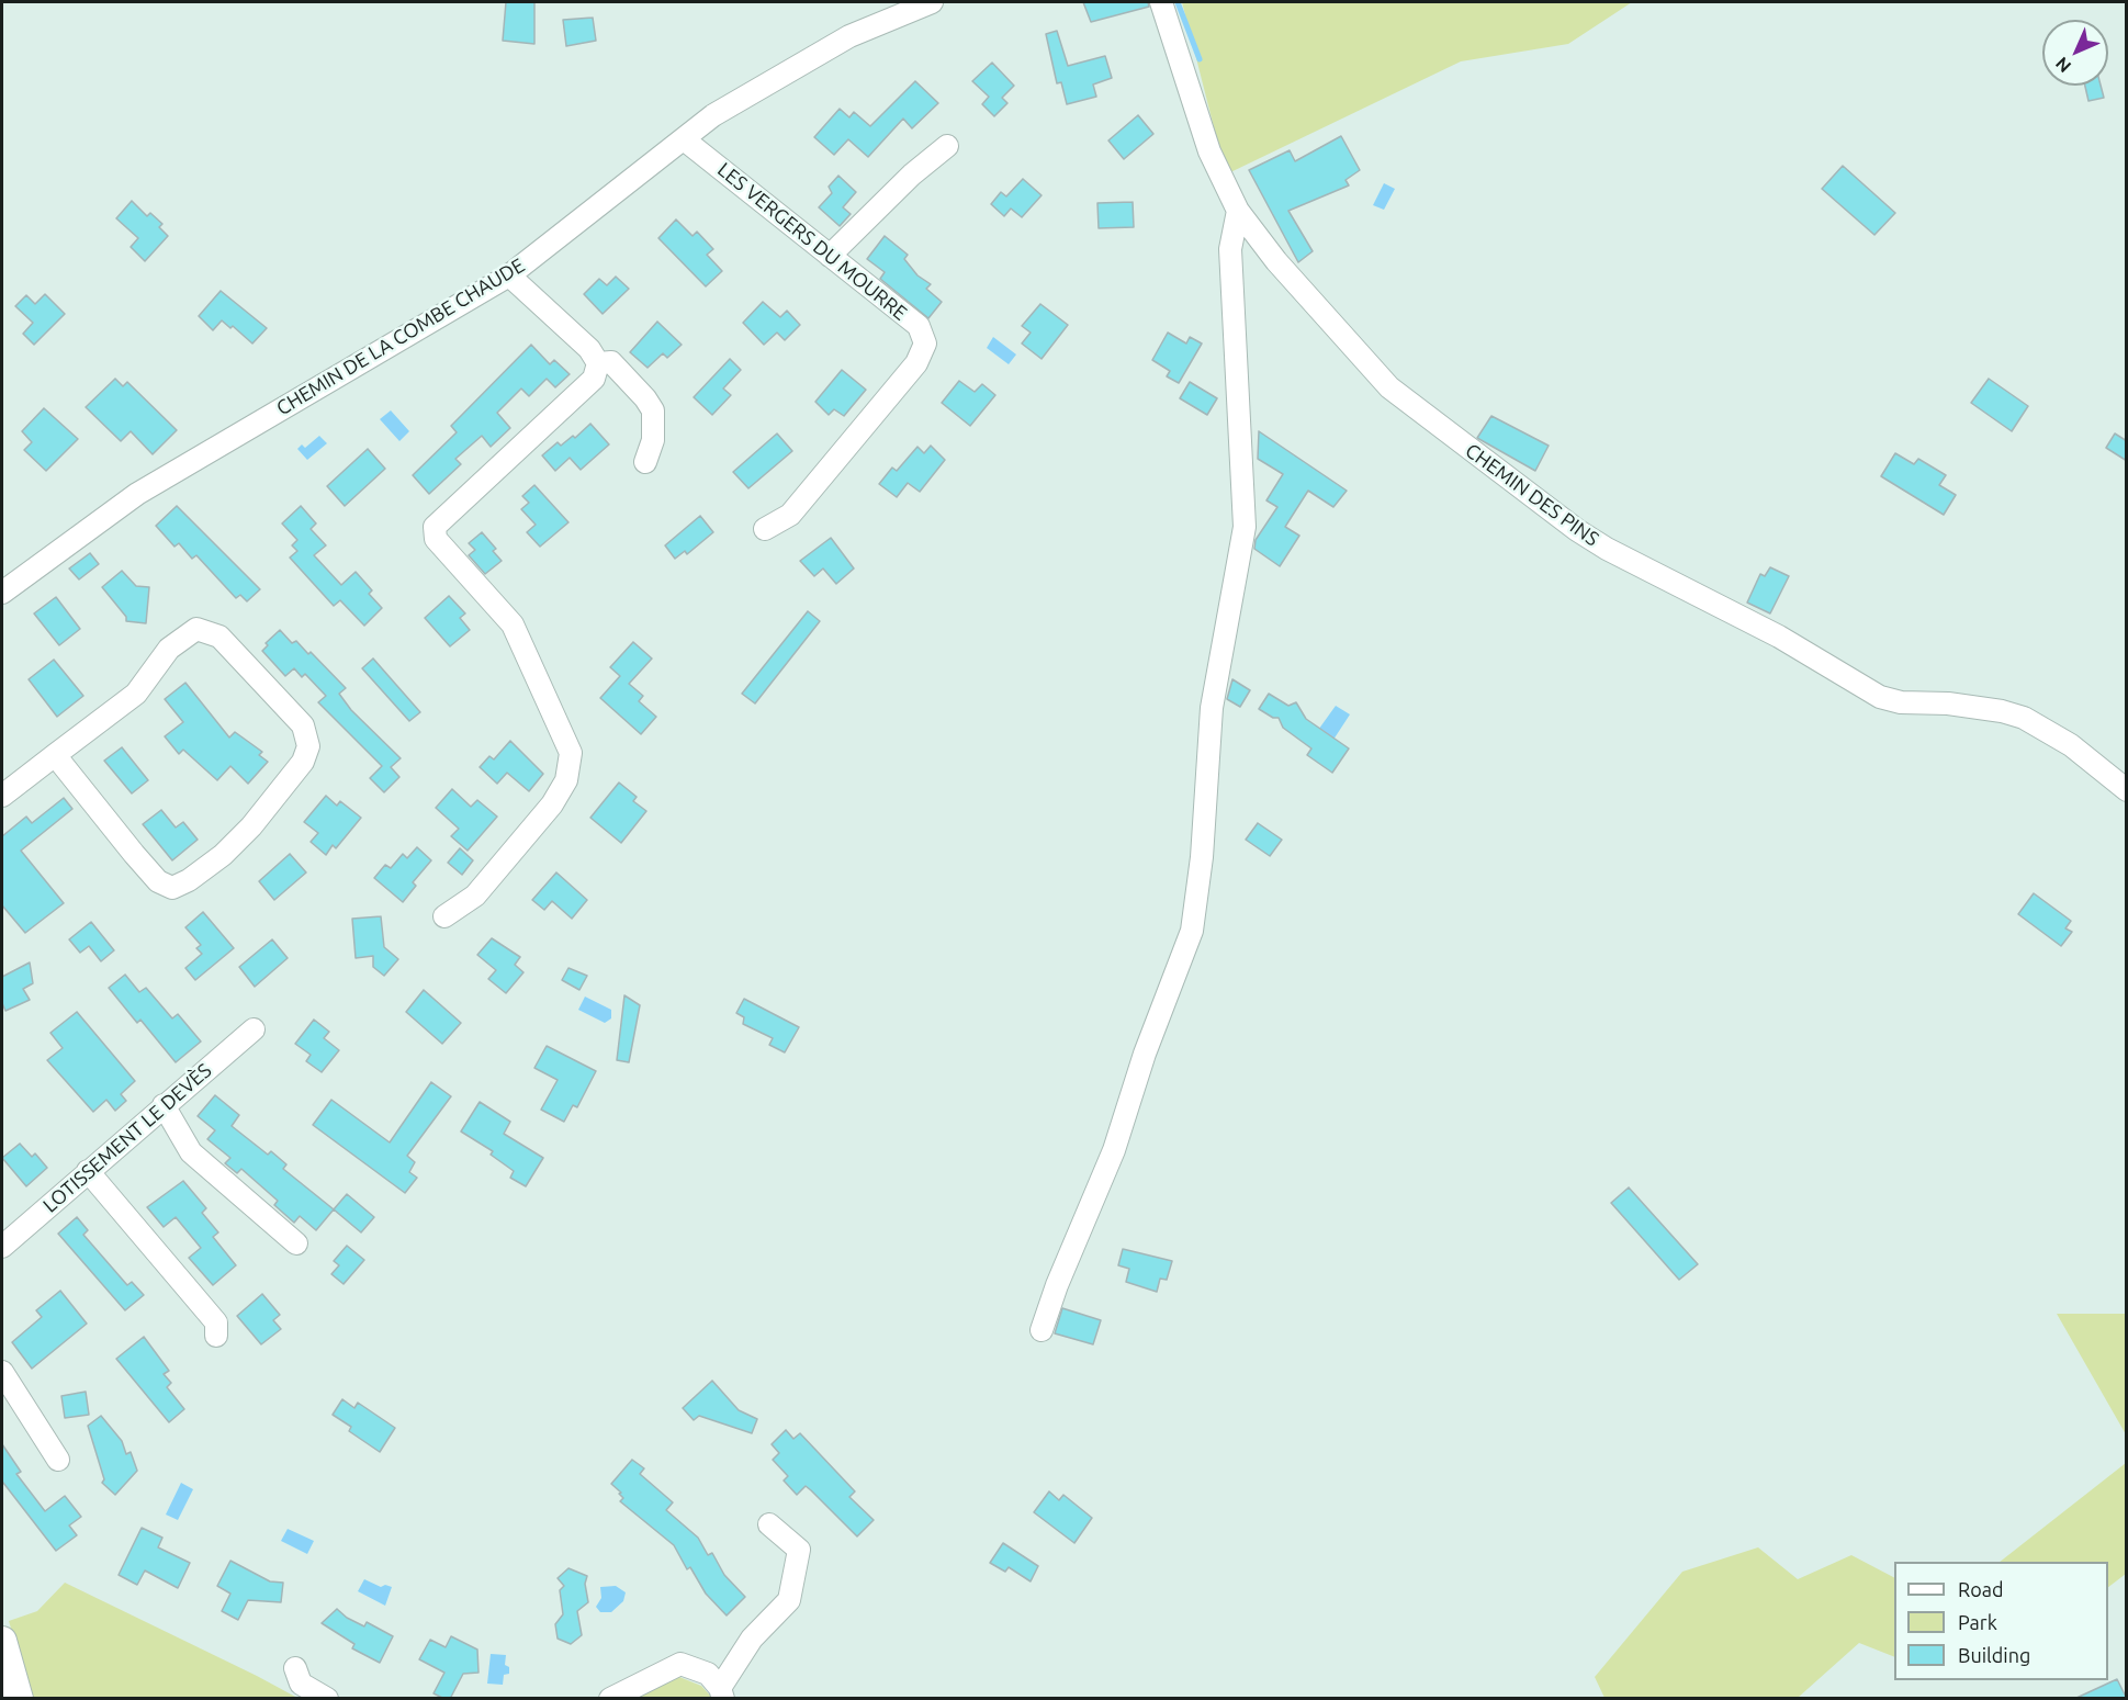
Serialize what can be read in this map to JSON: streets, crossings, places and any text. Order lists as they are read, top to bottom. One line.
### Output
{"streets":{"street":["LES VERGERS DU MOURRE","CHEMIN DE LA COMBE CHAUDE","CHEMIN DES PINS","LOTISSEMENT LE DEVÈS"]},"crossings":[["LES VERGERS DU MOURRE","CHEMIN DE LA COMBE CHAUDE"]],"legend":["Road","Park","Building"],"north":"bottom left"}
